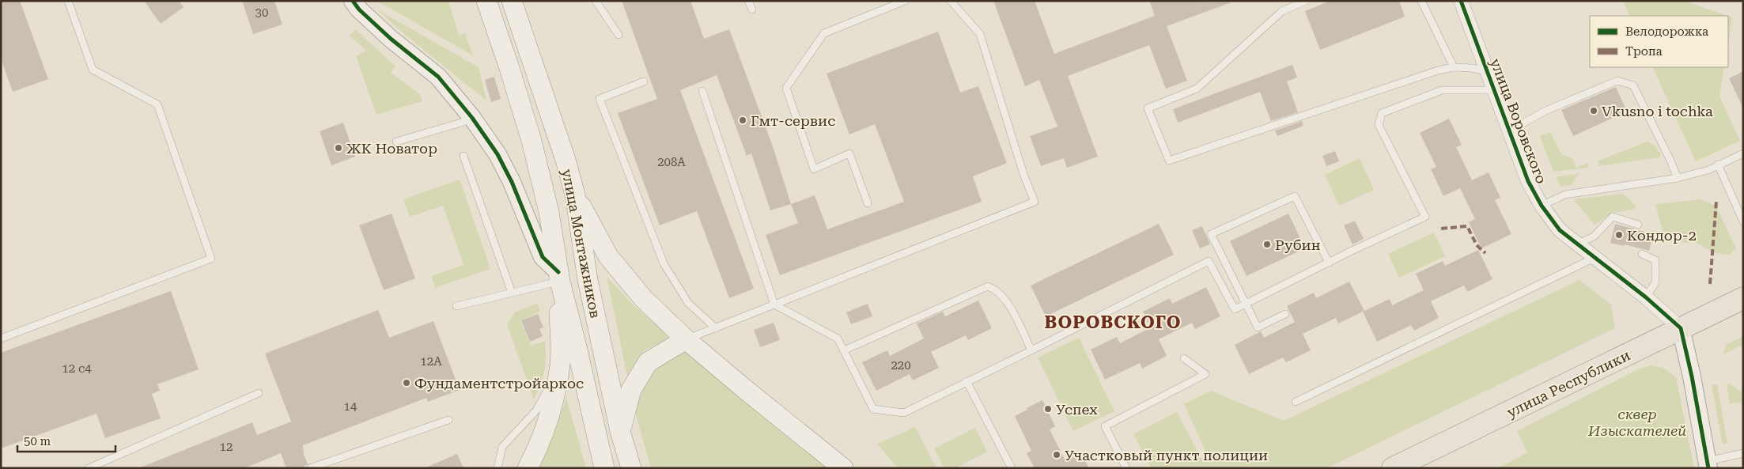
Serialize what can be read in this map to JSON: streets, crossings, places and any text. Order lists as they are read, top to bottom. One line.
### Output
{"streets":{"main road":["улица Монтажников","улица Республики"],"street":["улица Воровского"]},"crossings":[["улица Воровского","улица Республики"]],"districts":["ВОРОВСКОГО"],"parks":["сквер Изыскателей"],"places":["Vkusno i tochka","Гмт-сервис","ЖК Новатор","Кондор-2","Рубин","Фундаментстройаркос","Успех","Участковый пункт полиции"],"house_numbers":["30","208А","12А","220","12 с4","14","12"],"legend":["Велодорожка","Тропа"],"scale_bar":"50 m"}
